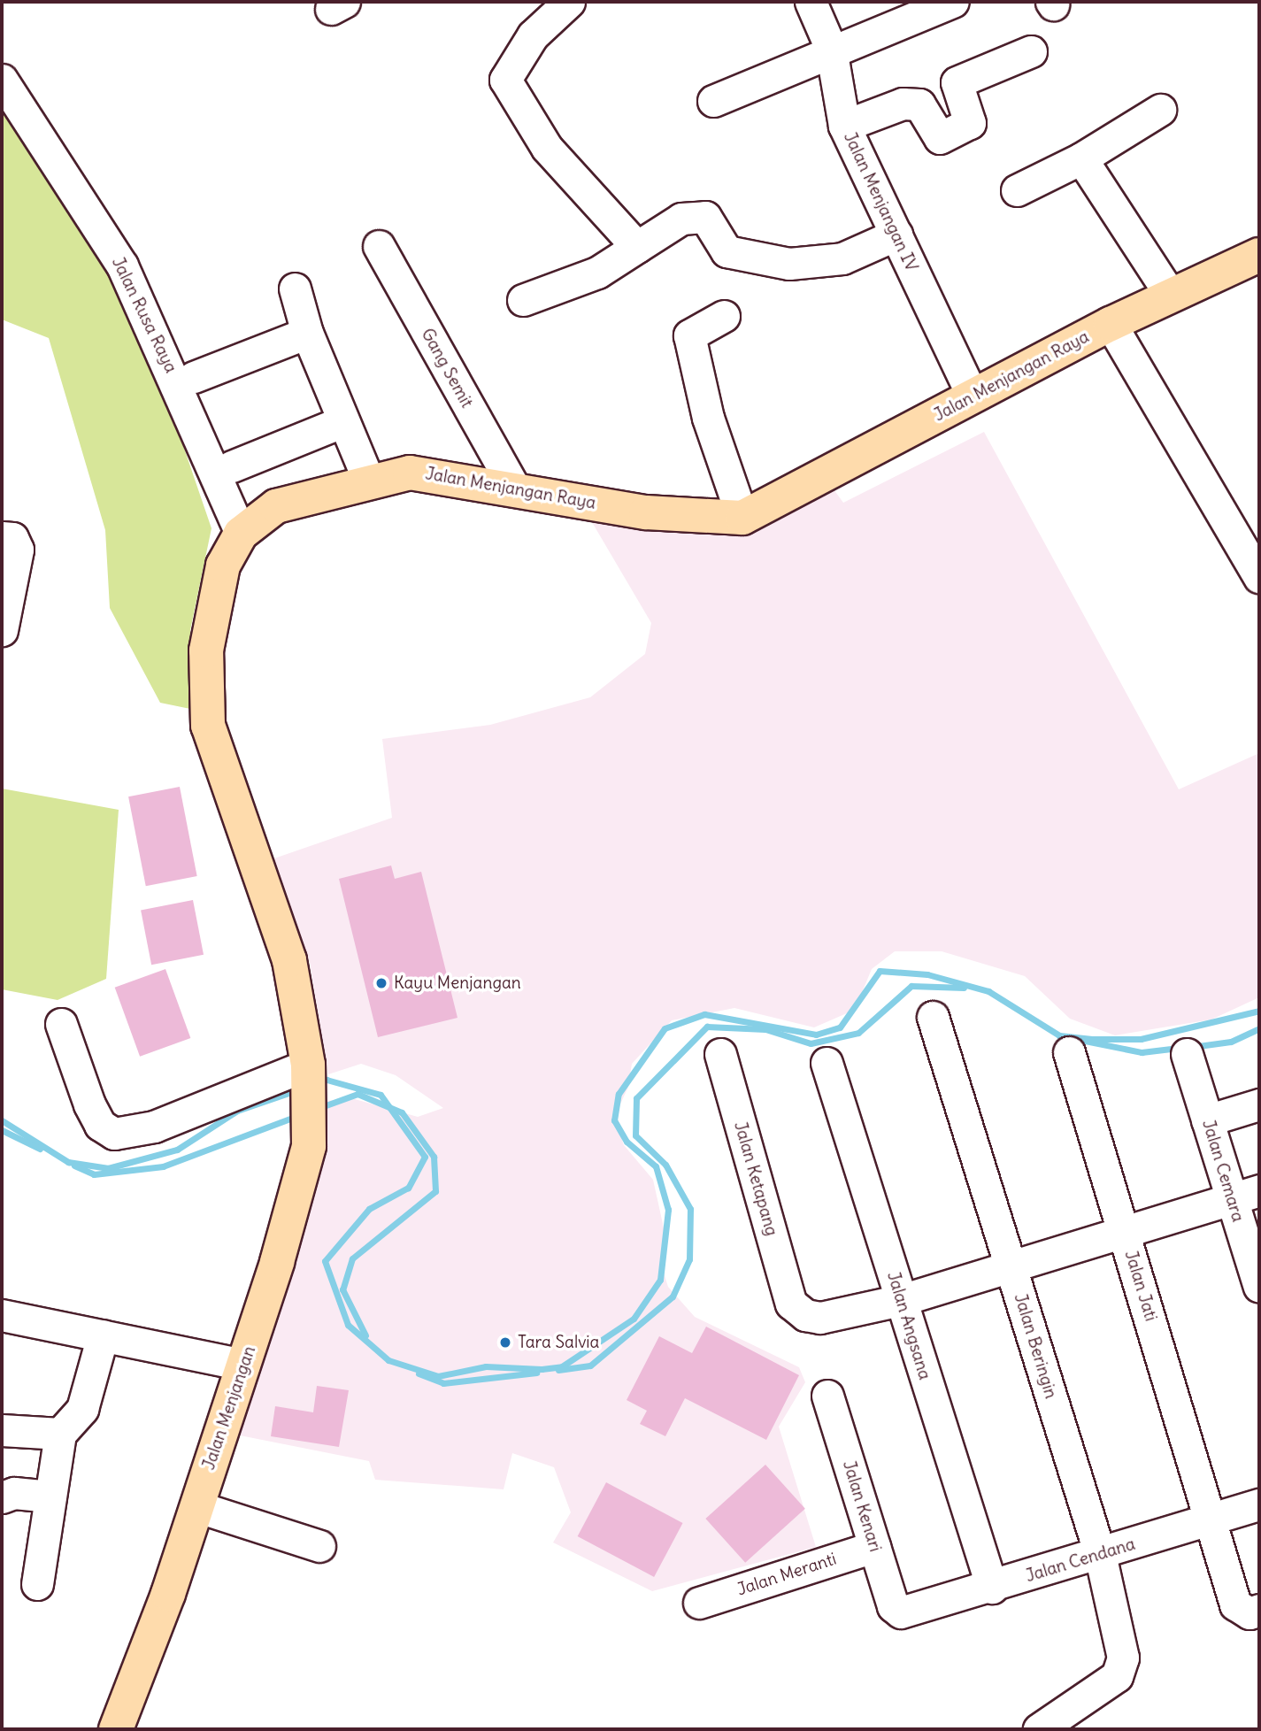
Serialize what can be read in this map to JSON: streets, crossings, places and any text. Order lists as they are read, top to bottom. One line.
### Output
{"streets":{"main road":["Jalan Menjangan Raya","Jalan Menjangan"],"street":["Jalan Menjangan IV","Jalan Rusa Raya","Gang Semit","Jalan Cemara","Jalan Ketapang","Jalan Jati","Jalan Angsana","Jalan Beringin","Jalan Kenari","Jalan Cendana","Jalan Meranti"]},"crossings":[["Jalan Menjangan IV","Jalan Menjangan Raya"],["Jalan Rusa Raya","Jalan Menjangan Raya"],["Gang Semit","Jalan Menjangan Raya"],["Jalan Menjangan Raya","Jalan Menjangan"],["Jalan Ketapang","Jalan Angsana"],["Jalan Jati","Jalan Cendana"],["Jalan Angsana","Jalan Cendana"],["Jalan Beringin","Jalan Cendana"],["Jalan Kenari","Jalan Cendana"],["Jalan Kenari","Jalan Meranti"]],"places":["Kayu Menjangan","Tara Salvia"]}
